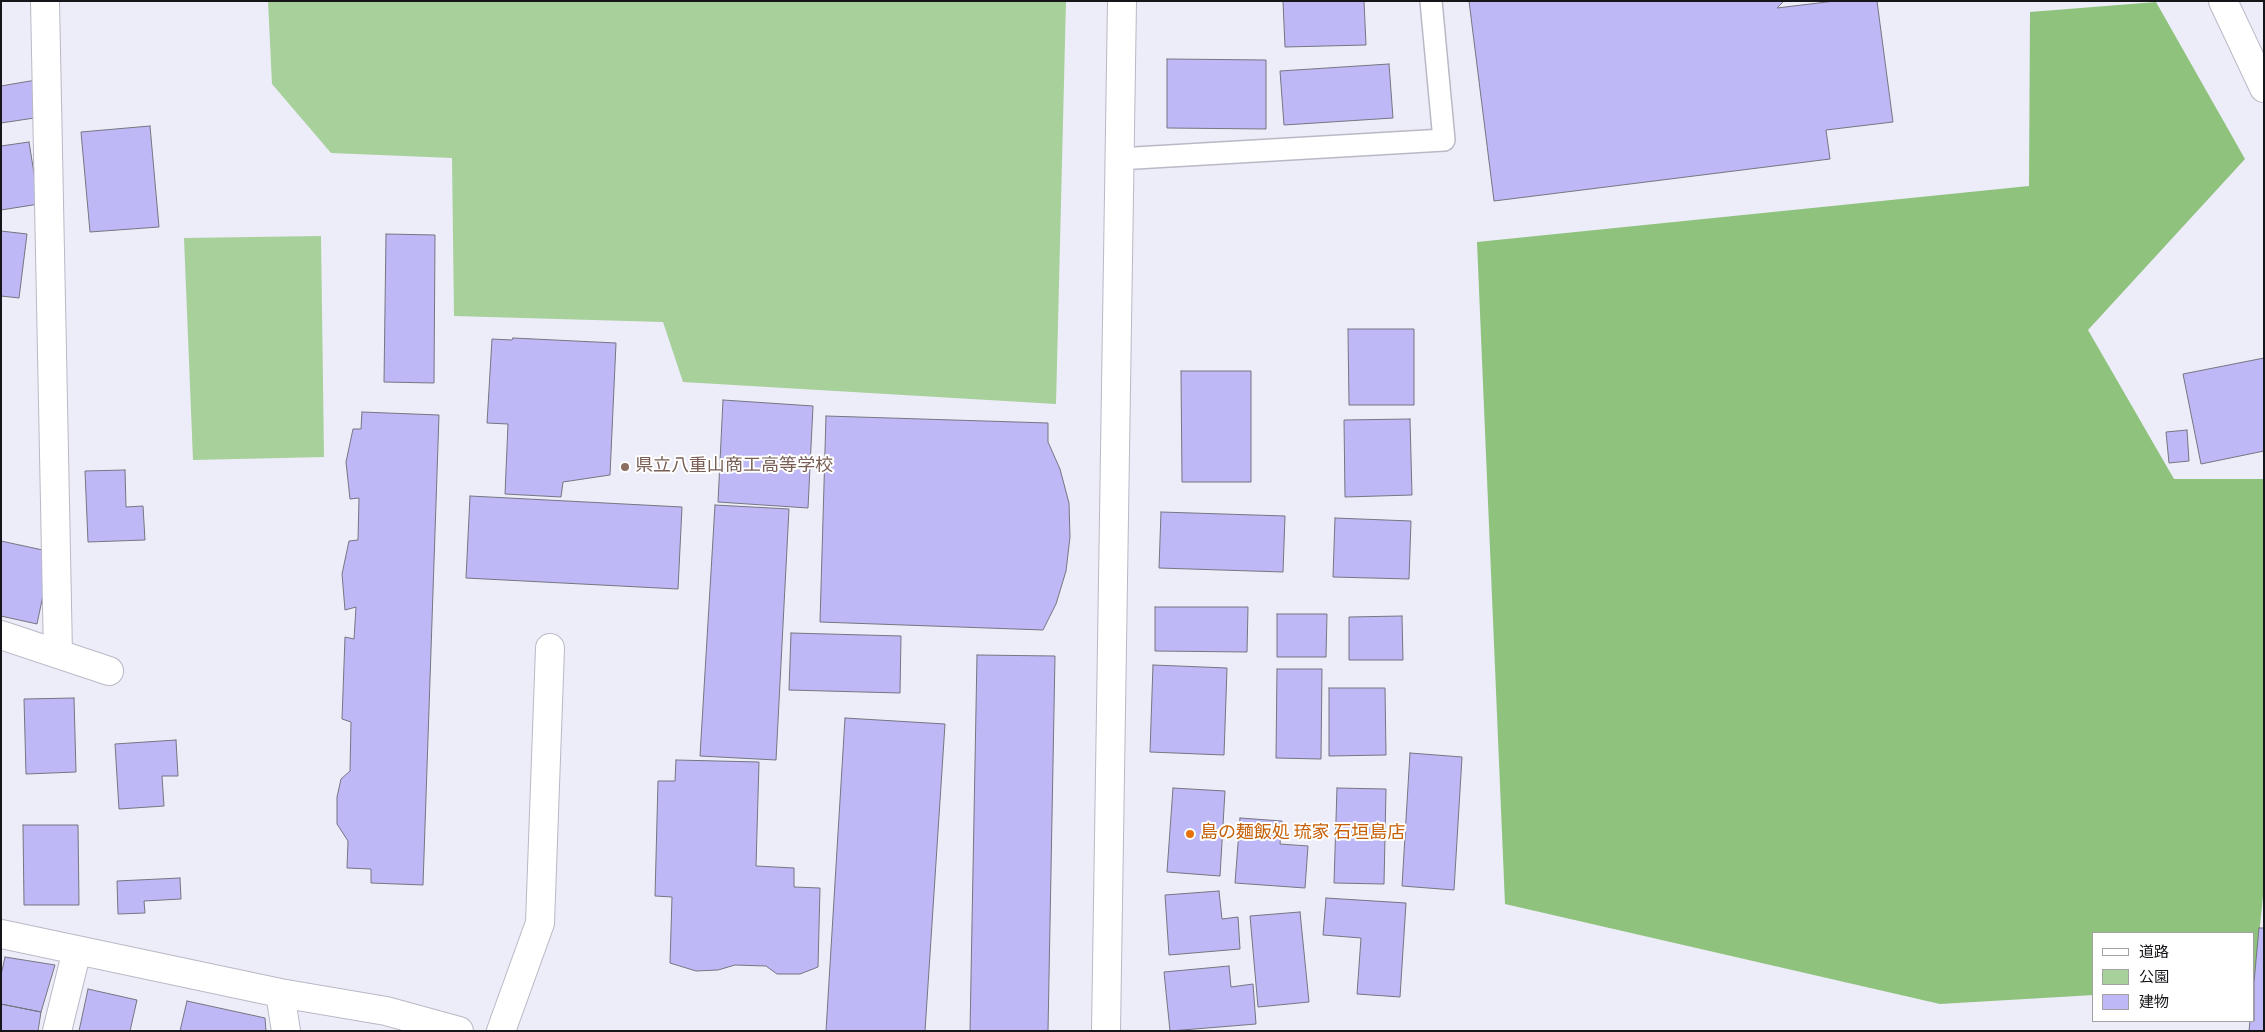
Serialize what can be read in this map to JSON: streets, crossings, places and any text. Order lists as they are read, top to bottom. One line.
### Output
{"places":["県立八重山商工高等学校","島の麺飯処 琉家 石垣島店"],"legend":["道路","公園","建物"]}
